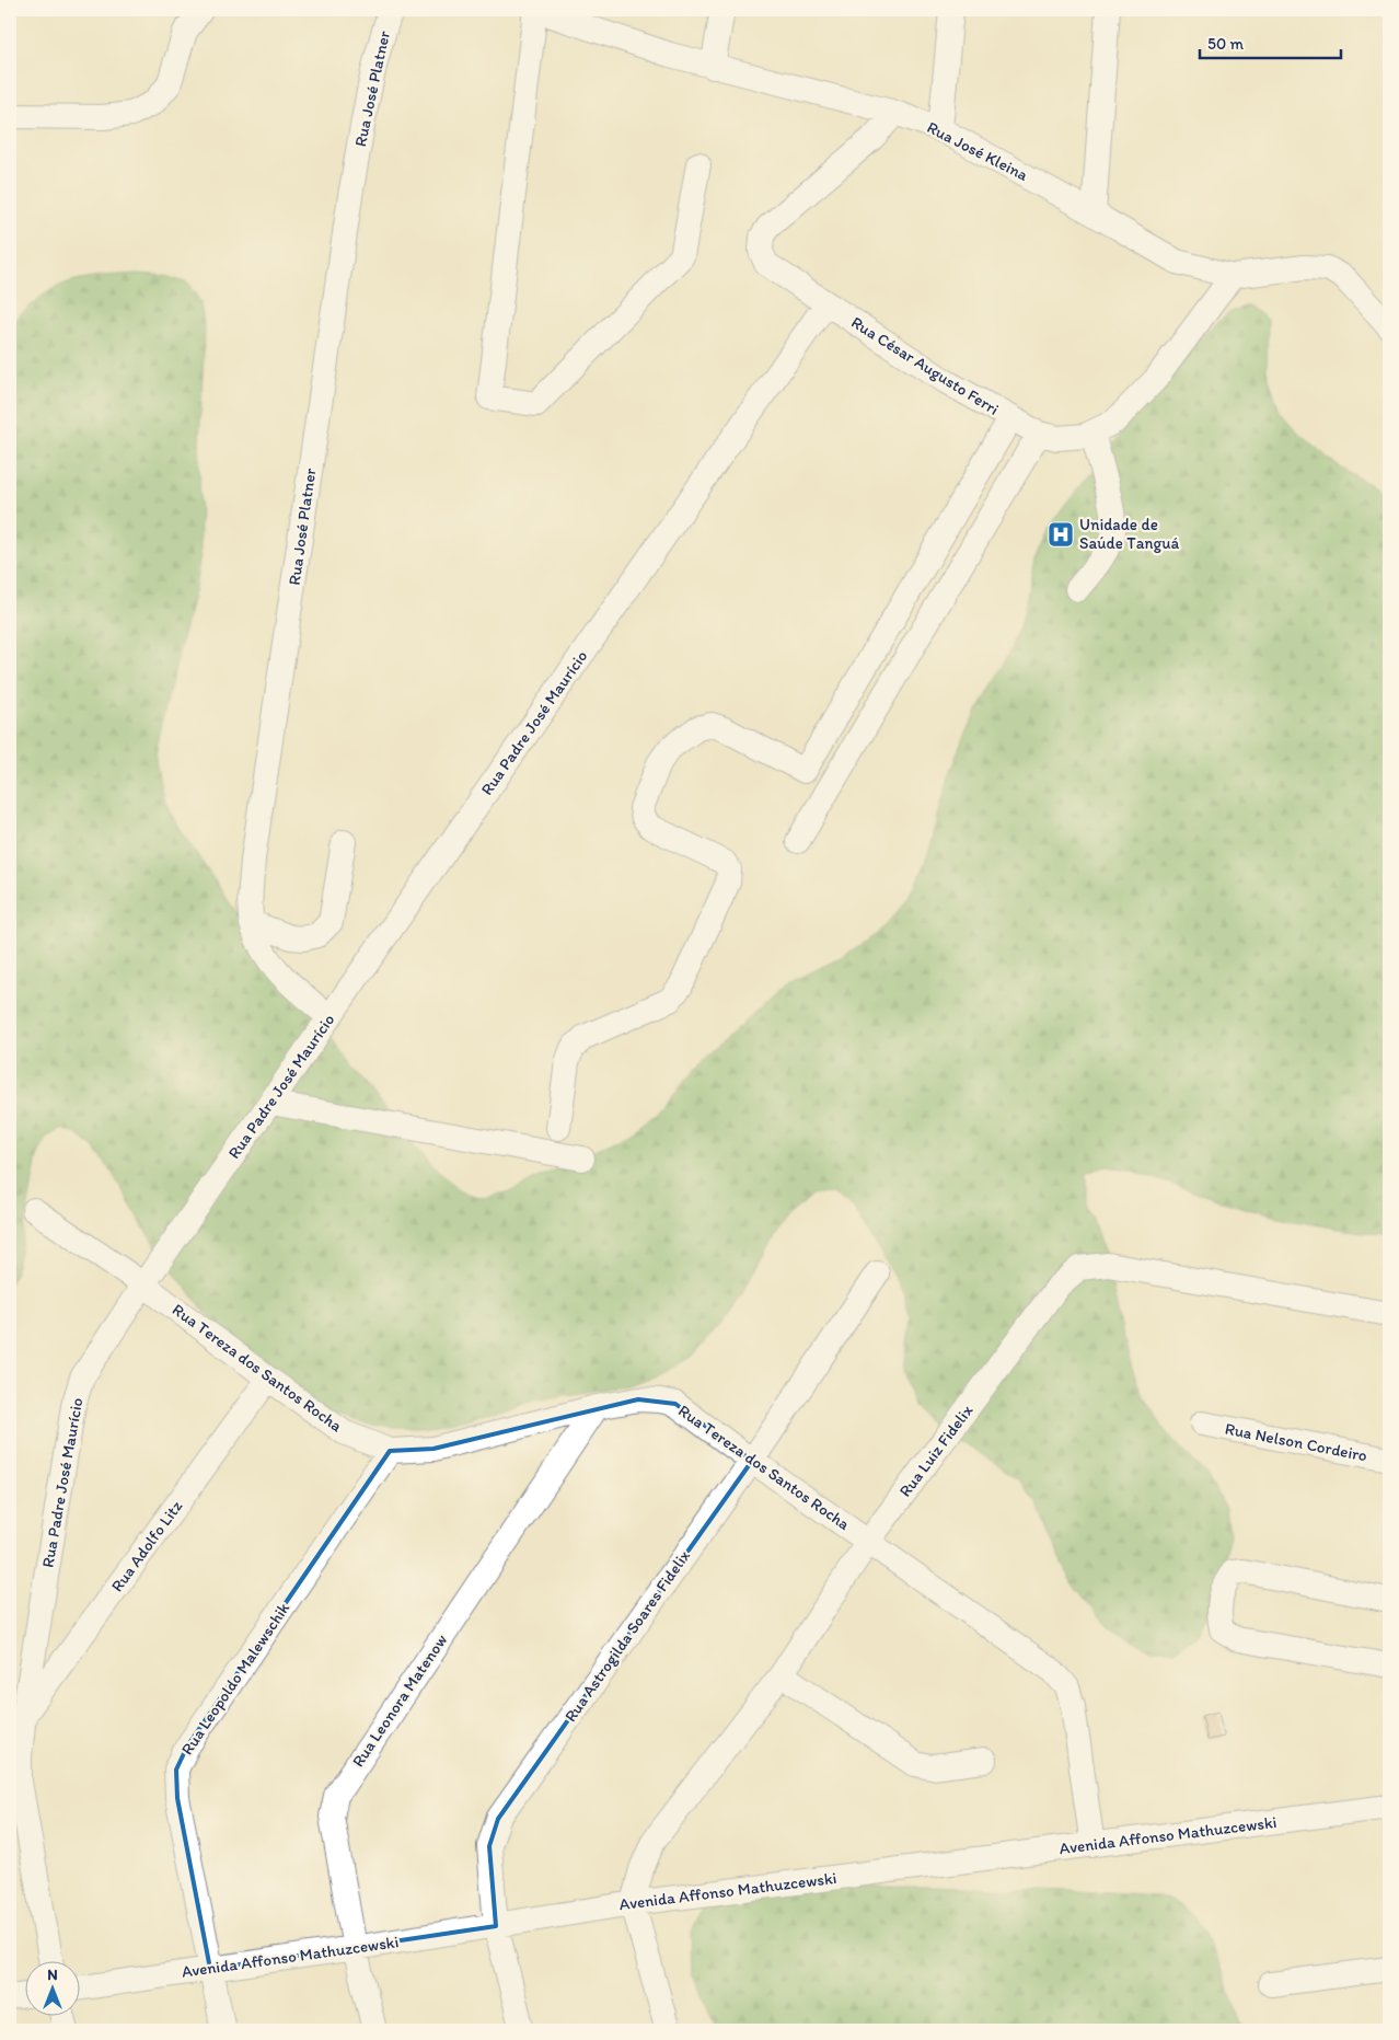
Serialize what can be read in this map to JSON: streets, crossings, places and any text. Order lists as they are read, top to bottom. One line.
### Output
{"streets":{"street":["Rua José Platner","Rua José Kleina","Rua César Augusto Ferri","Rua Padre José Maurício","Rua Tereza dos Santos Rocha","Rua Nelson Cordeiro","Rua Luiz Fidelix","Rua Adolfo Litz","Rua Astrogilda Soares Fidelix","Rua Leopoldo Malewschik","Rua Leonora Matenow","Avenida Affonso Mathuzcewski"]},"crossings":[["Rua José Platner","Rua Padre José Maurício"],["Rua José Kleina","Rua César Augusto Ferri"],["Rua César Augusto Ferri","Rua Padre José Maurício"],["Rua Padre José Maurício","Rua Tereza dos Santos Rocha"],["Rua Padre José Maurício","Rua Adolfo Litz"],["Rua Tereza dos Santos Rocha","Rua Luiz Fidelix"],["Rua Tereza dos Santos Rocha","Rua Adolfo Litz"],["Rua Tereza dos Santos Rocha","Rua Astrogilda Soares Fidelix"],["Rua Tereza dos Santos Rocha","Rua Leopoldo Malewschik"],["Rua Tereza dos Santos Rocha","Rua Leonora Matenow"],["Rua Tereza dos Santos Rocha","Avenida Affonso Mathuzcewski"],["Rua Luiz Fidelix","Avenida Affonso Mathuzcewski"],["Rua Astrogilda Soares Fidelix","Avenida Affonso Mathuzcewski"],["Rua Leopoldo Malewschik","Avenida Affonso Mathuzcewski"],["Rua Leonora Matenow","Avenida Affonso Mathuzcewski"]],"places":{"hospital":["Unidade de Saúde Tanguá"]},"scale_bar":"50 m","north":"top"}
